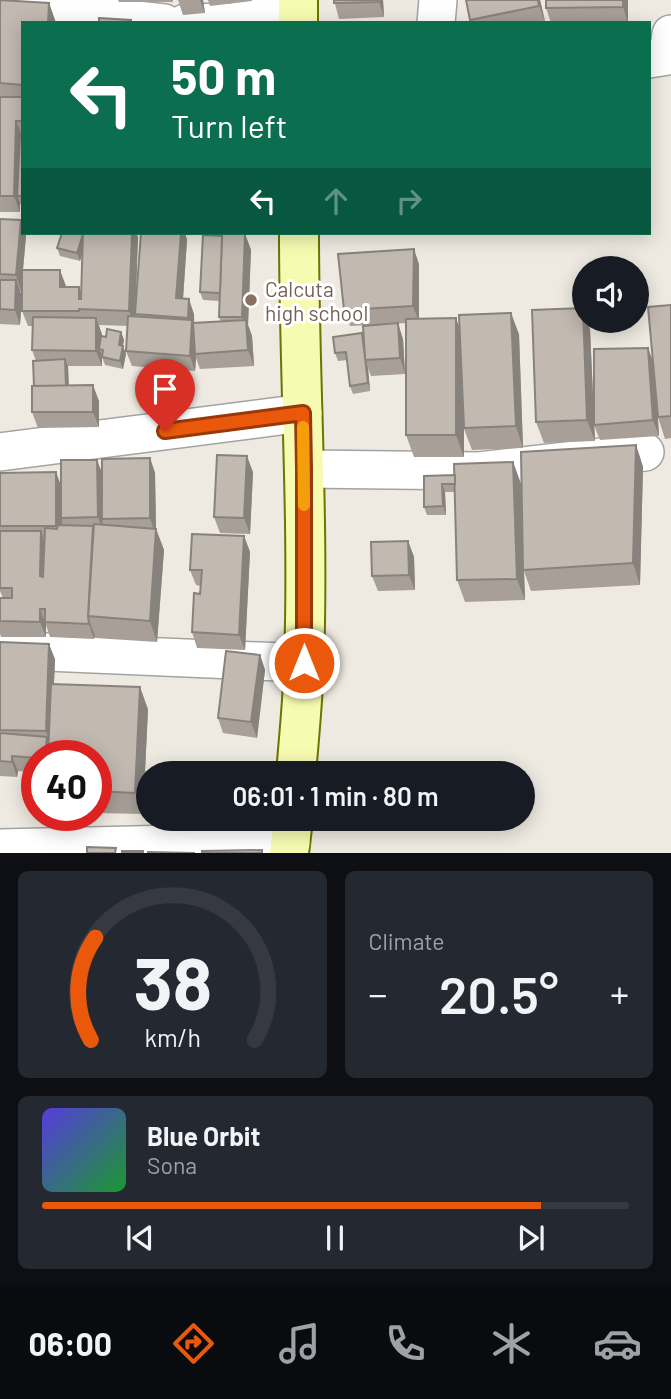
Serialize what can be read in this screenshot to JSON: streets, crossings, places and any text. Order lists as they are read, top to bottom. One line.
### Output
{"places":["Calcuta high school"],"page":{"turn":["50 m","Turn left"],"limit":"40","trip":"06:01 · 1 min · 80 m","tile":"Climate","heat":["−","20.5°","+"],"song":["Blue Orbit","Sona"],"tabs":"06:00","gauge":["38","km/h"]}}
